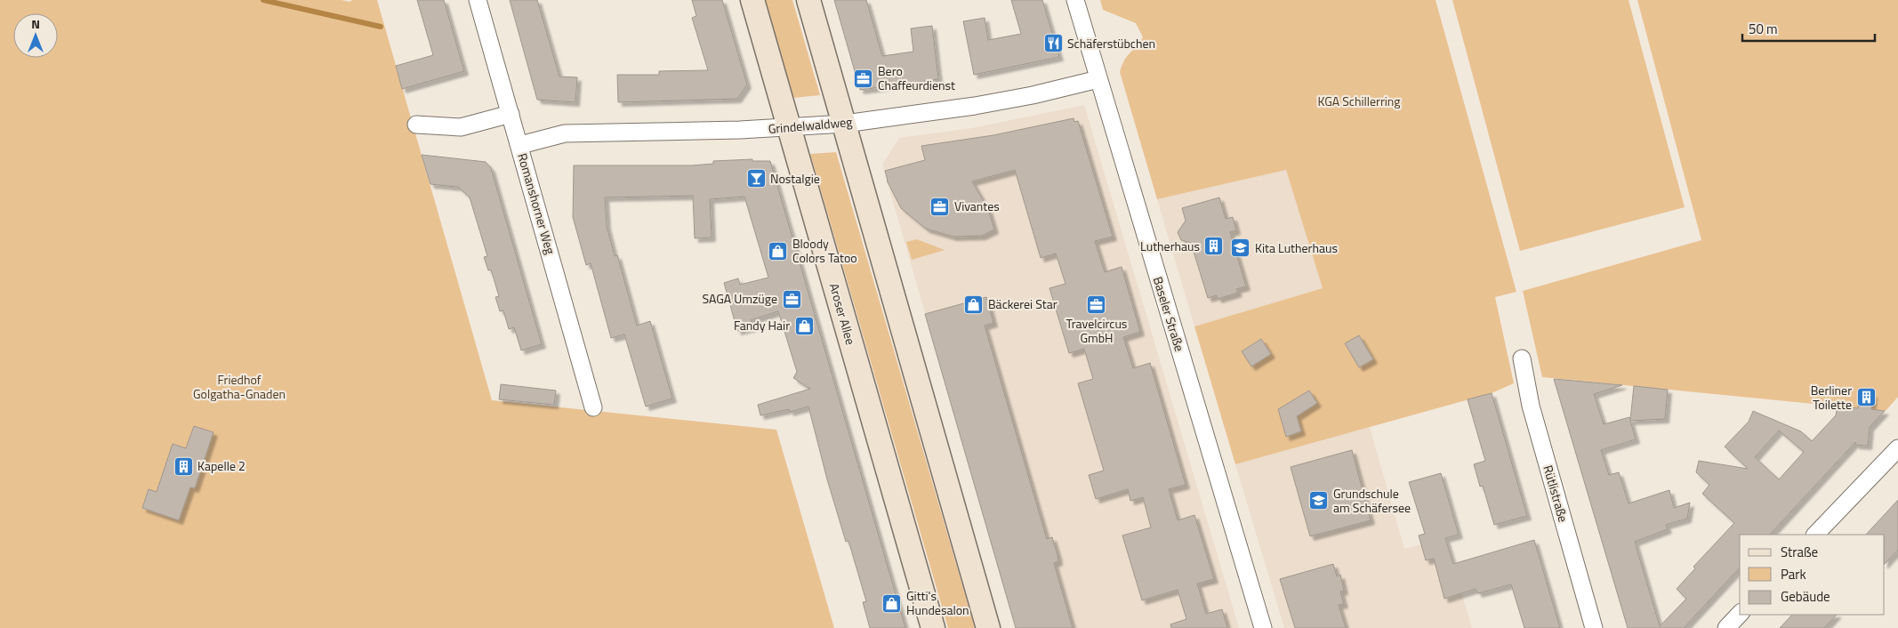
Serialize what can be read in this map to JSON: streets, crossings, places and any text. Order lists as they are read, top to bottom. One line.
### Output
{"streets":{"main road":["Aroser Allee"],"street":["Grindelwaldweg","Romanshorner Weg","Baseler Straße","Rütlistraße"]},"crossings":[["Grindelwaldweg","Romanshorner Weg"],["Grindelwaldweg","Aroser Allee"],["Grindelwaldweg","Baseler Straße"]],"parks":["KGA Schillerring","Friedhof Golgatha-Gnaden"],"places":{"restaurant":["Schäferstübchen"],"office":["Bero Chaffeurdienst","Vivantes","SAGA Umzüge","Travelcircus GmbH"],"bar":["Nostalgie"],"building":["Lutherhaus","Berliner Toilette","Kapelle 2"],"school or university":["Kita Lutherhaus","Grundschule am Schäfersee"],"shop":["Bloody Colors Tatoo","Bäckerei Star","Fandy Hair","Gitti's Hundesalon"]},"legend":["Straße","Park","Gebäude"],"scale_bar":"50 m","north":"top"}
